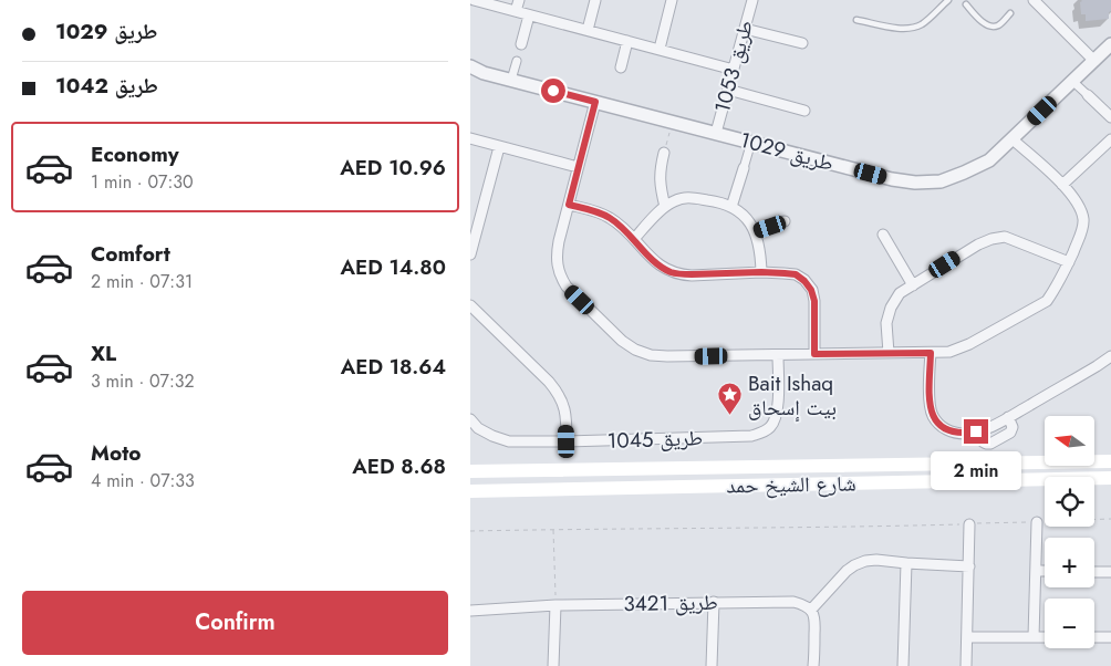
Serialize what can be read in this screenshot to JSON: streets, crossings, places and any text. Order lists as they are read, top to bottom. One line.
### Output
{"streets":{"main road":["شارع الشيخ حمد"],"street":["طريق 1053","طريق 1029","طريق 1045","طريق 3421"]},"crossings":[["طريق 1053","طريق 1029"]],"places":{"place":["Bait Ishaq بيت إسحاق"]},"north":"left","page":{"banner":["طريق 1029","طريق 1042"],"list":[{"name":"Economy","note":"1 min · 07:30","value":"AED 10.96"},{"name":"Comfort","note":"2 min · 07:31","value":"AED 14.80"},{"name":"XL","note":"3 min · 07:32","value":"AED 18.64"},{"name":"Moto","note":"4 min · 07:33","value":"AED 8.68"}],"map_buttons":["+","−"],"bubble":"2 min","buttons":"Confirm"}}
